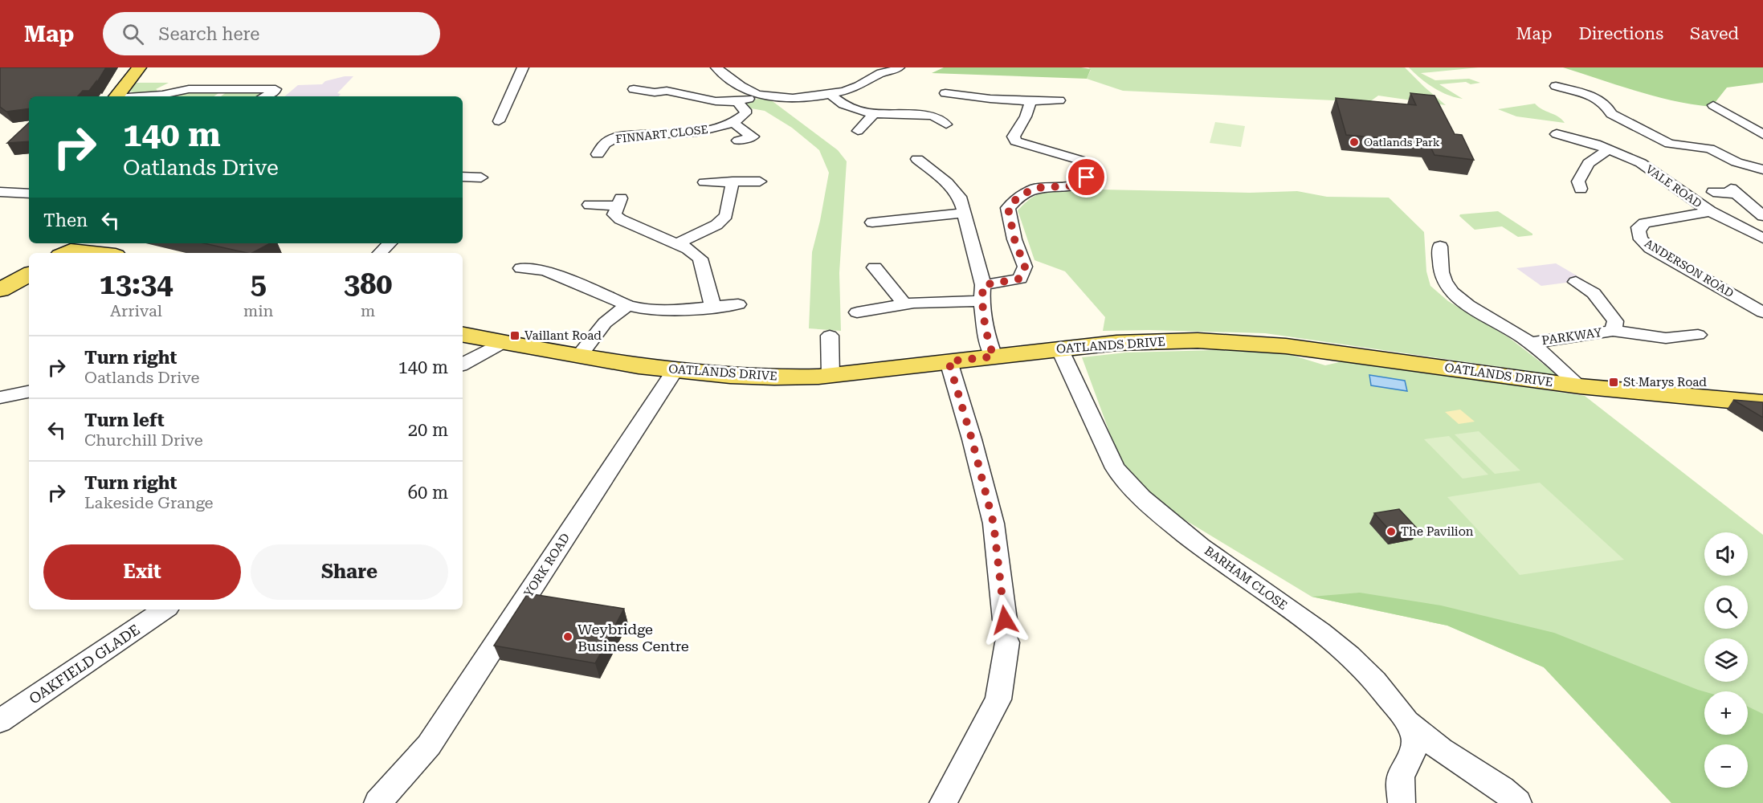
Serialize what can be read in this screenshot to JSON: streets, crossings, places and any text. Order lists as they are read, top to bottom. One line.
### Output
{"streets":{"main road":["OATLANDS DRIVE"],"street":["FINNART CLOSE","VALE ROAD","ANDERSON ROAD","PARKWAY","YORK ROAD","BARHAM CLOSE","OAKFIELD GLADE"]},"crossings":[["VALE ROAD","ANDERSON ROAD"],["PARKWAY","OATLANDS DRIVE"],["OATLANDS DRIVE","YORK ROAD"],["OATLANDS DRIVE","BARHAM CLOSE"]],"places":{"other":["Oatlands Park","The Pavilion","Weybridge Business Centre"],"transit":["Vaillant Road","St Marys Road"]},"page":{"header":"Map","search":"Search here","nav":["Map","Directions","Saved"],"turn":["140 m","Oatlands Drive"],"then":"Then","eta":["13:34","Arrival","5","min","380","m"],"list":[{"name":"Turn right","note":"Oatlands Drive","value":"140 m"},{"name":"Turn left","note":"Churchill Drive","value":"20 m"},{"name":"Turn right","note":"Lakeside Grange","value":"60 m"}],"map_buttons":["+","−"],"buttons":["Exit","Share"]}}
